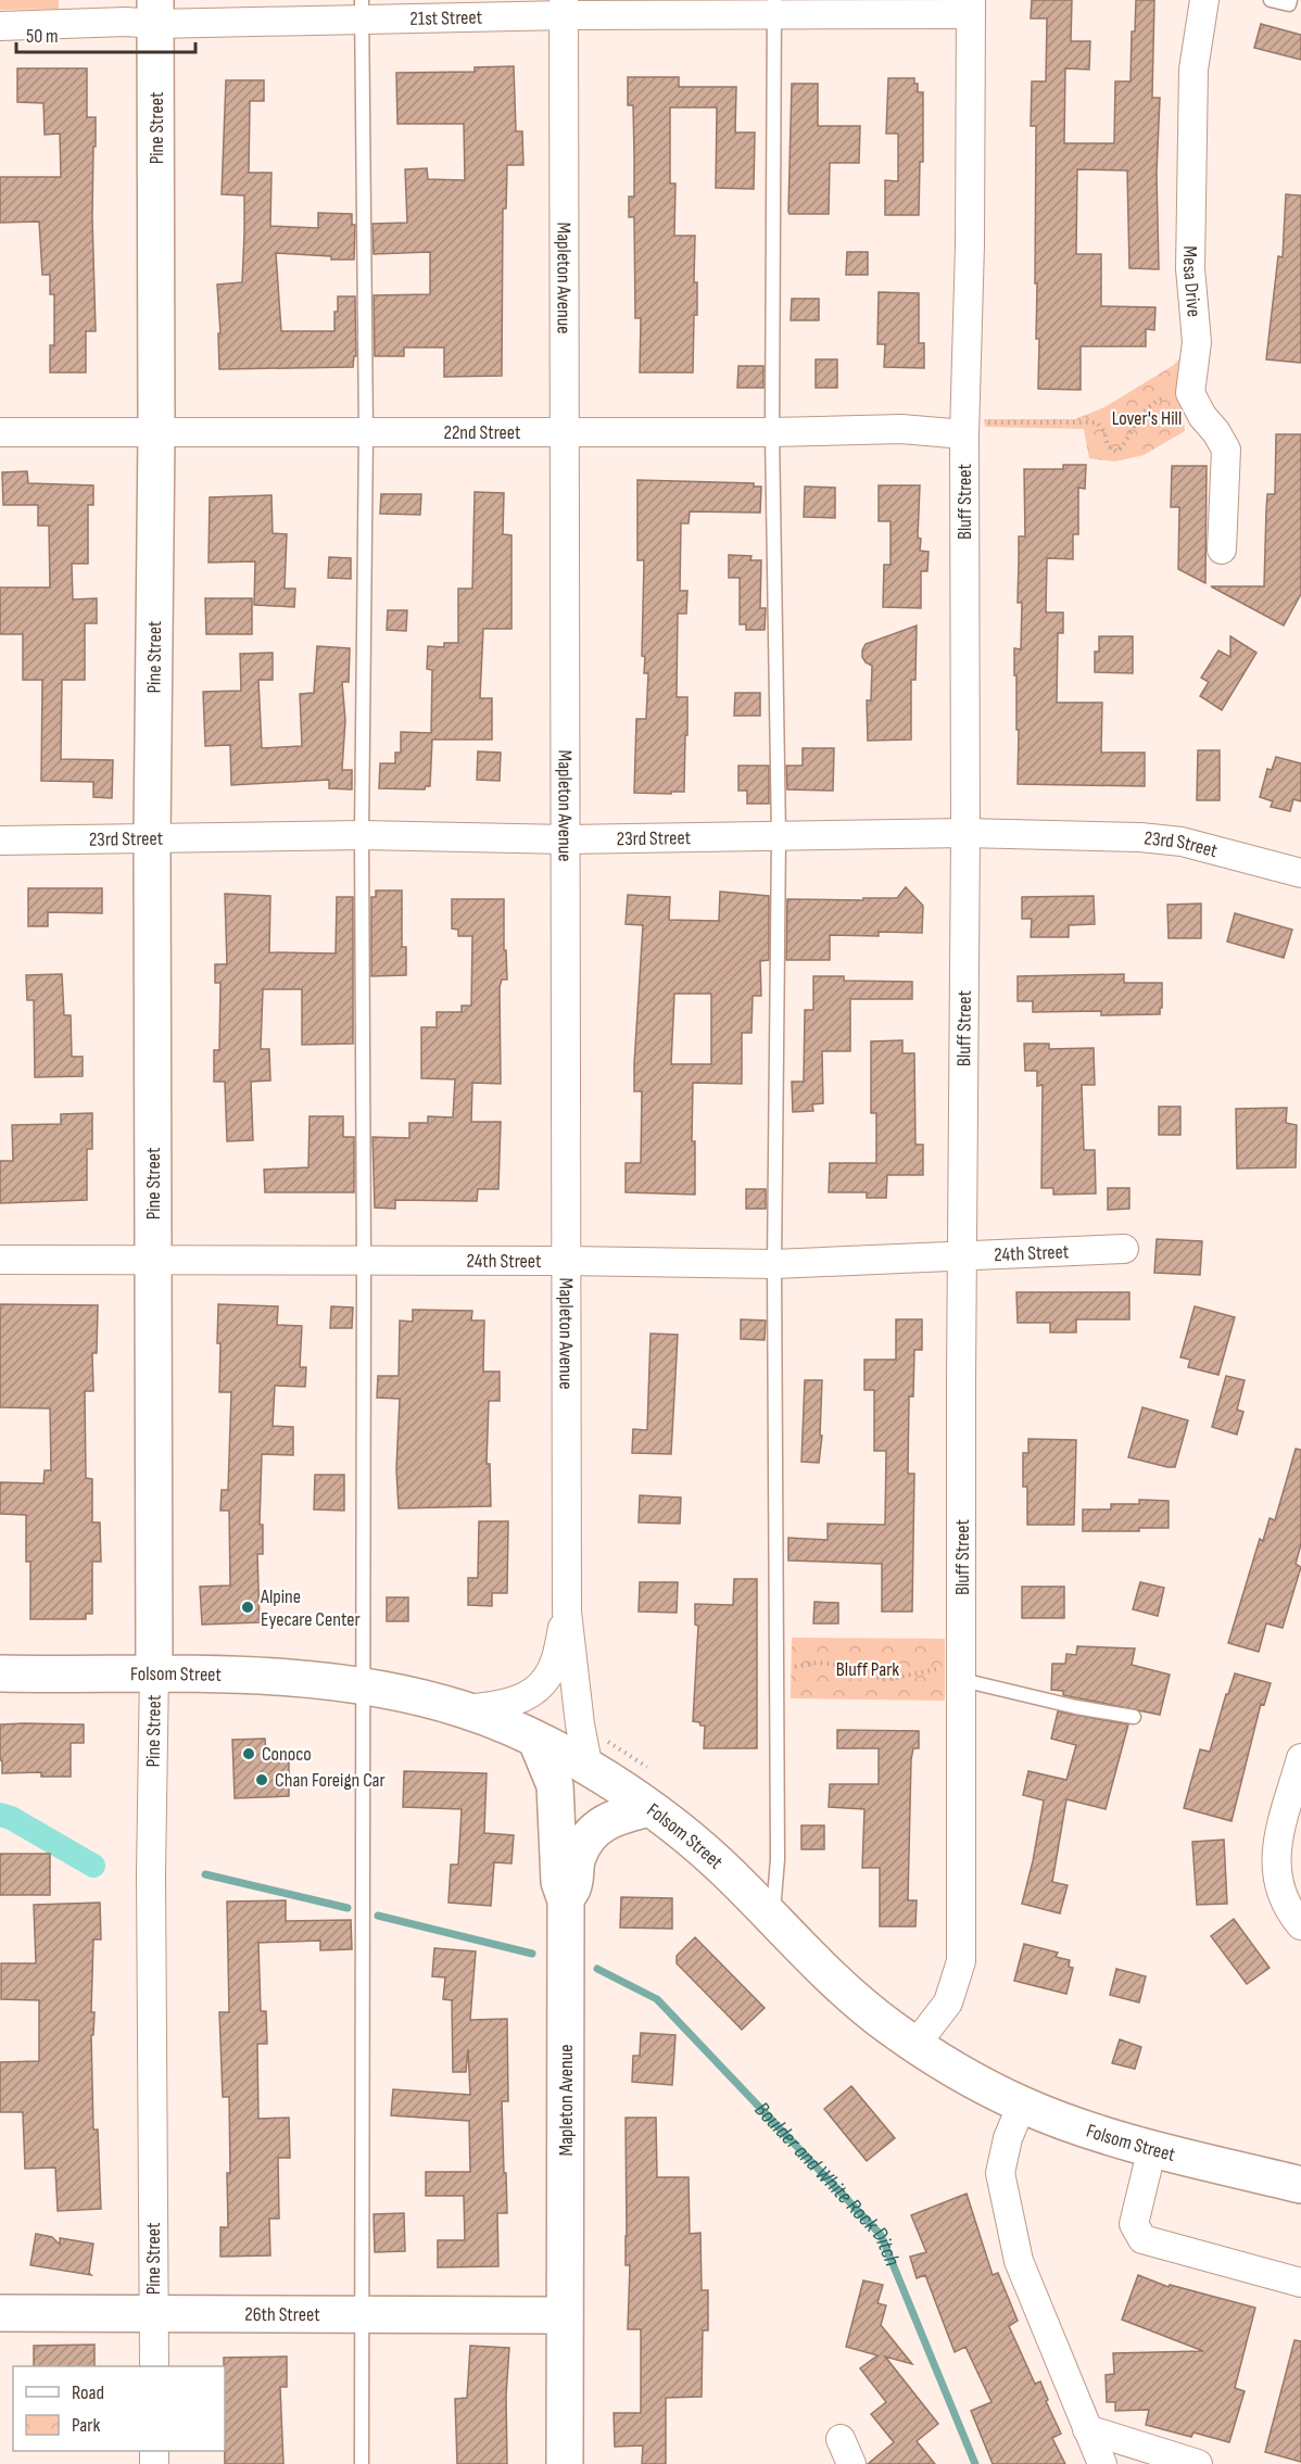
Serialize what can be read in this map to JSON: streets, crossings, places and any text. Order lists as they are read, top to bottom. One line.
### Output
{"streets":{"street":["21st Street","Pine Street","Mapleton Avenue","Mesa Drive","22nd Street","Bluff Street","23rd Street","24th Street","Folsom Street","26th Street"]},"crossings":[["21st Street","Pine Street"],["21st Street","Mapleton Avenue"],["21st Street","Bluff Street"],["Pine Street","22nd Street"],["Pine Street","23rd Street"],["Pine Street","24th Street"],["Pine Street","Folsom Street"],["Pine Street","26th Street"],["Mapleton Avenue","22nd Street"],["Mapleton Avenue","23rd Street"],["Mapleton Avenue","24th Street"],["Mapleton Avenue","Folsom Street"],["Mapleton Avenue","26th Street"],["22nd Street","Bluff Street"],["Bluff Street","23rd Street"],["Bluff Street","24th Street"],["Bluff Street","Folsom Street"]],"water":["Boulder and White Rock Ditch"],"parks":["Lover's Hill","Bluff Park"],"places":["Alpine Eyecare Center","Conoco","Chan Foreign Car"],"legend":["Road","Park"],"scale_bar":"50 m"}
